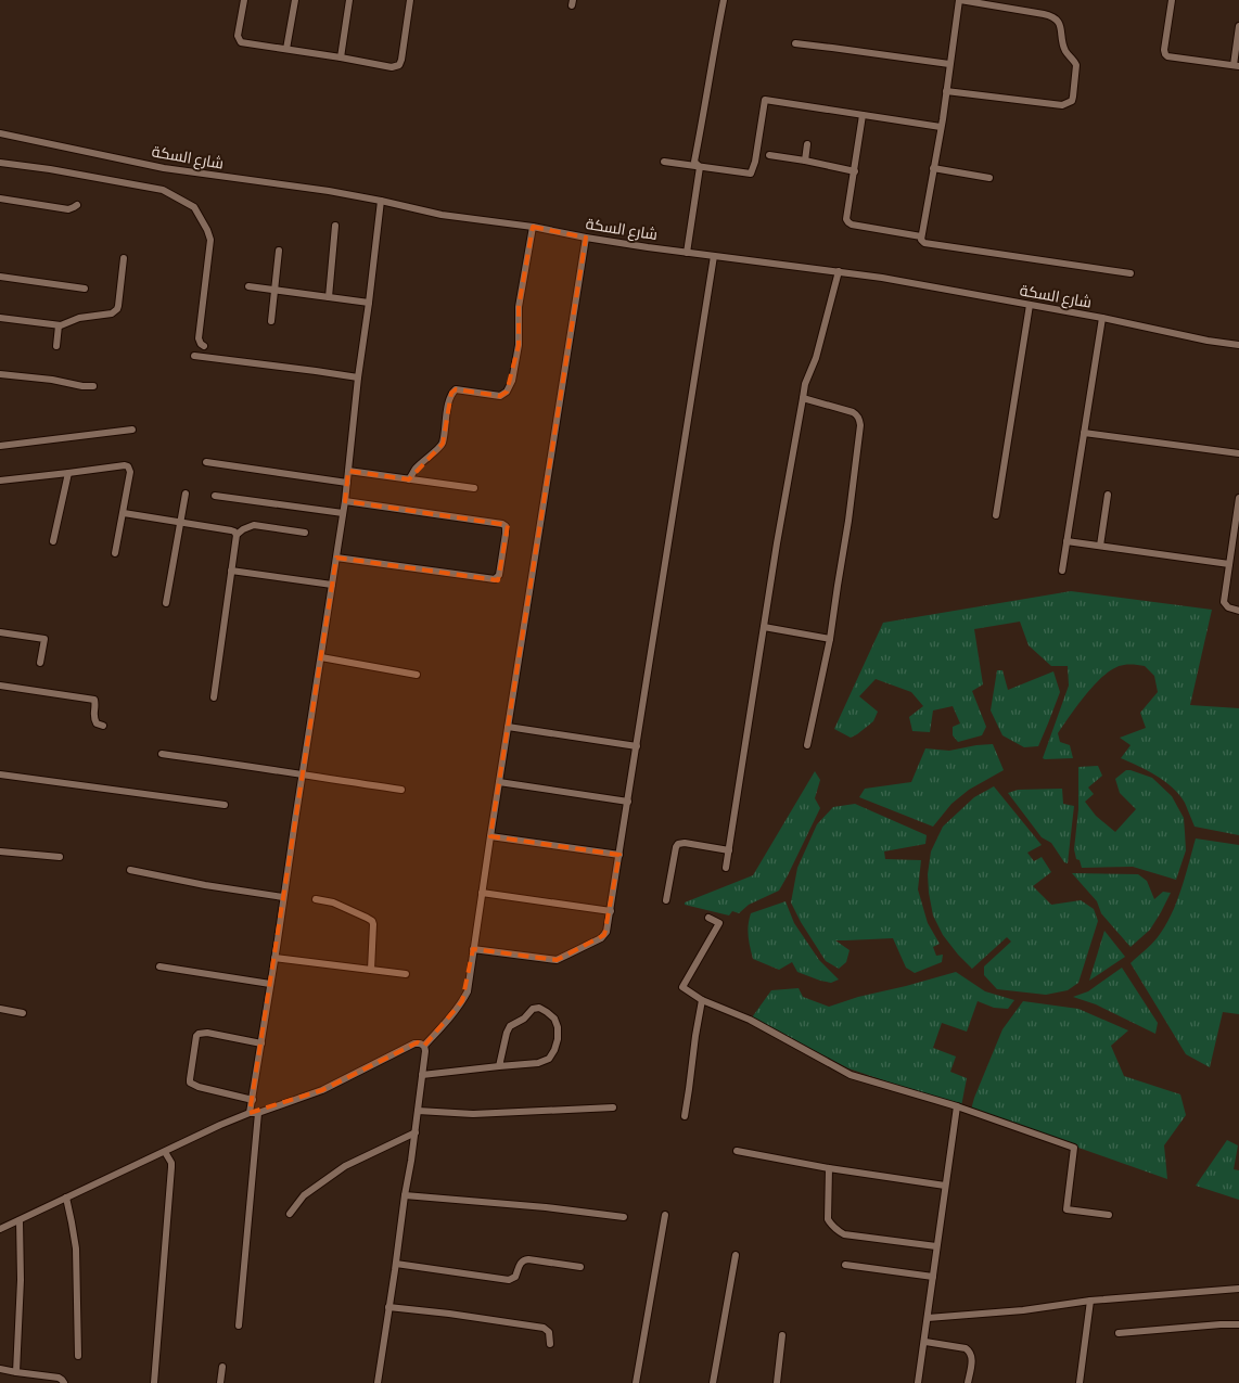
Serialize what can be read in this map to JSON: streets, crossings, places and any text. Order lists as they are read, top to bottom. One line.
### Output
{"streets":{"street":["شارع السكة"]}}
